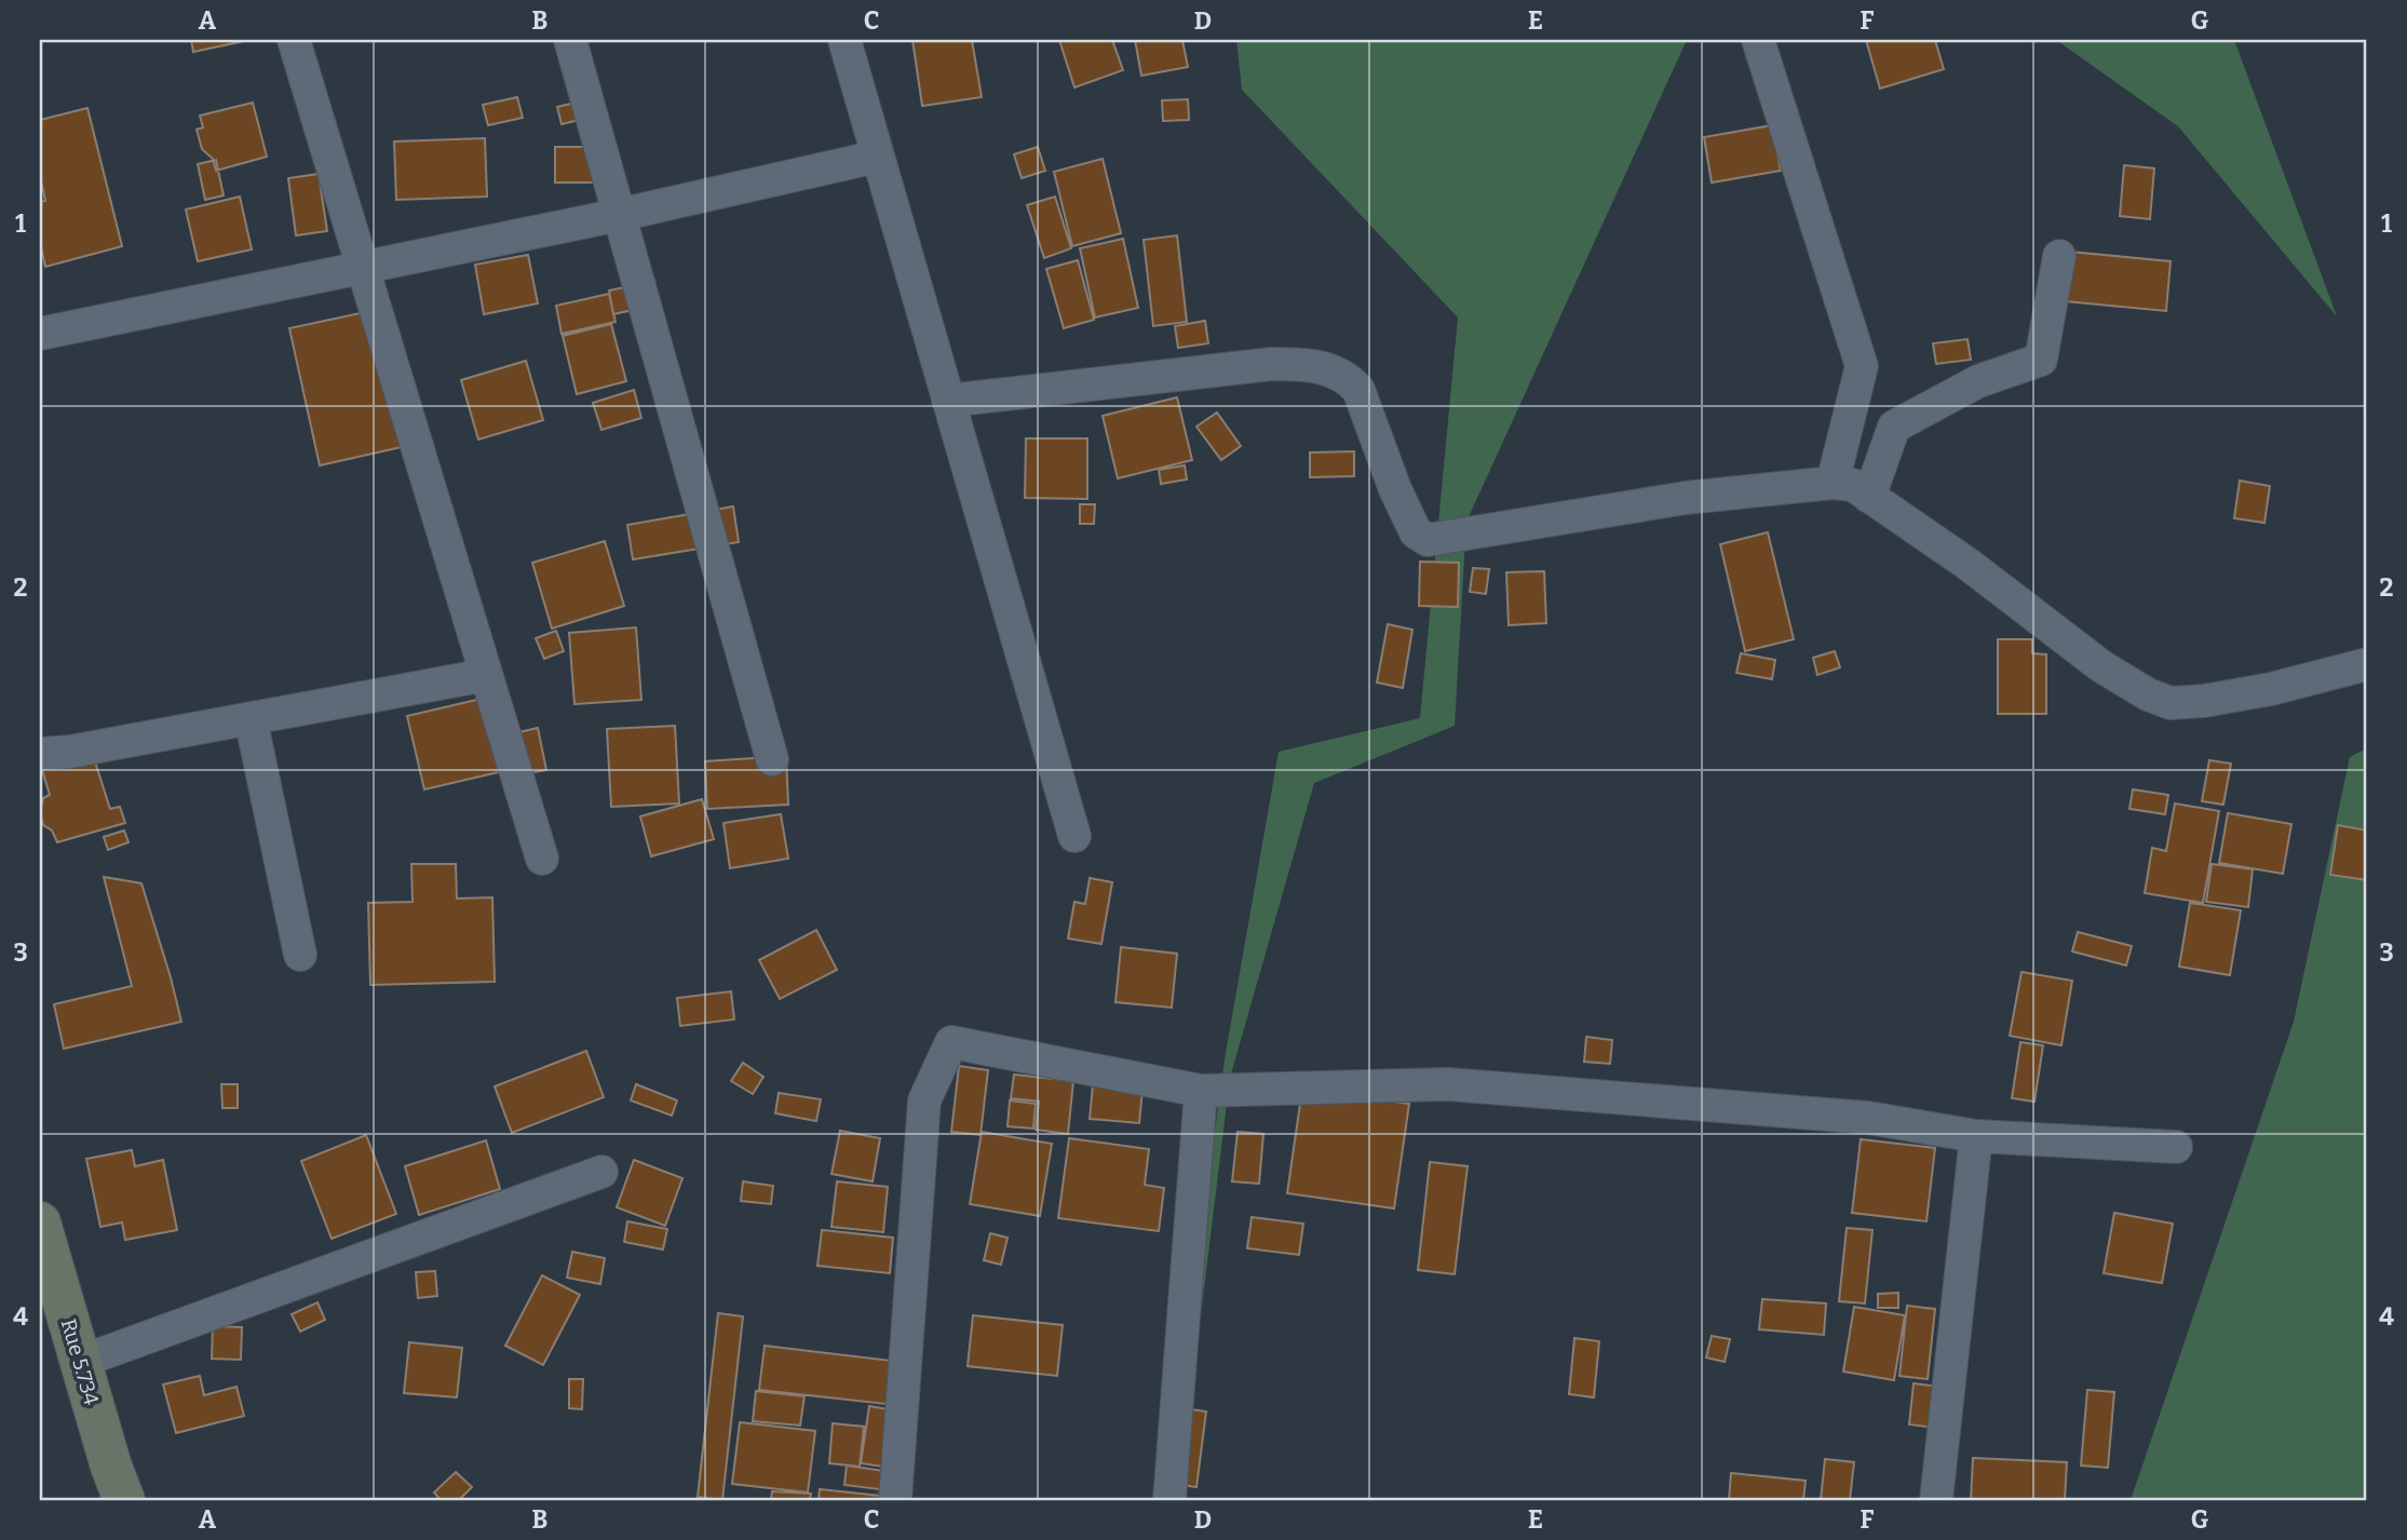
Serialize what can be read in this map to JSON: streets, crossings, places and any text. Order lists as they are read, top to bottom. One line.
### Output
{"streets":{"street":["Rue 5.734"]},"grid":{"columns":["A","B","C","D","E","F","G"],"rows":["1","2","3","4"]}}
